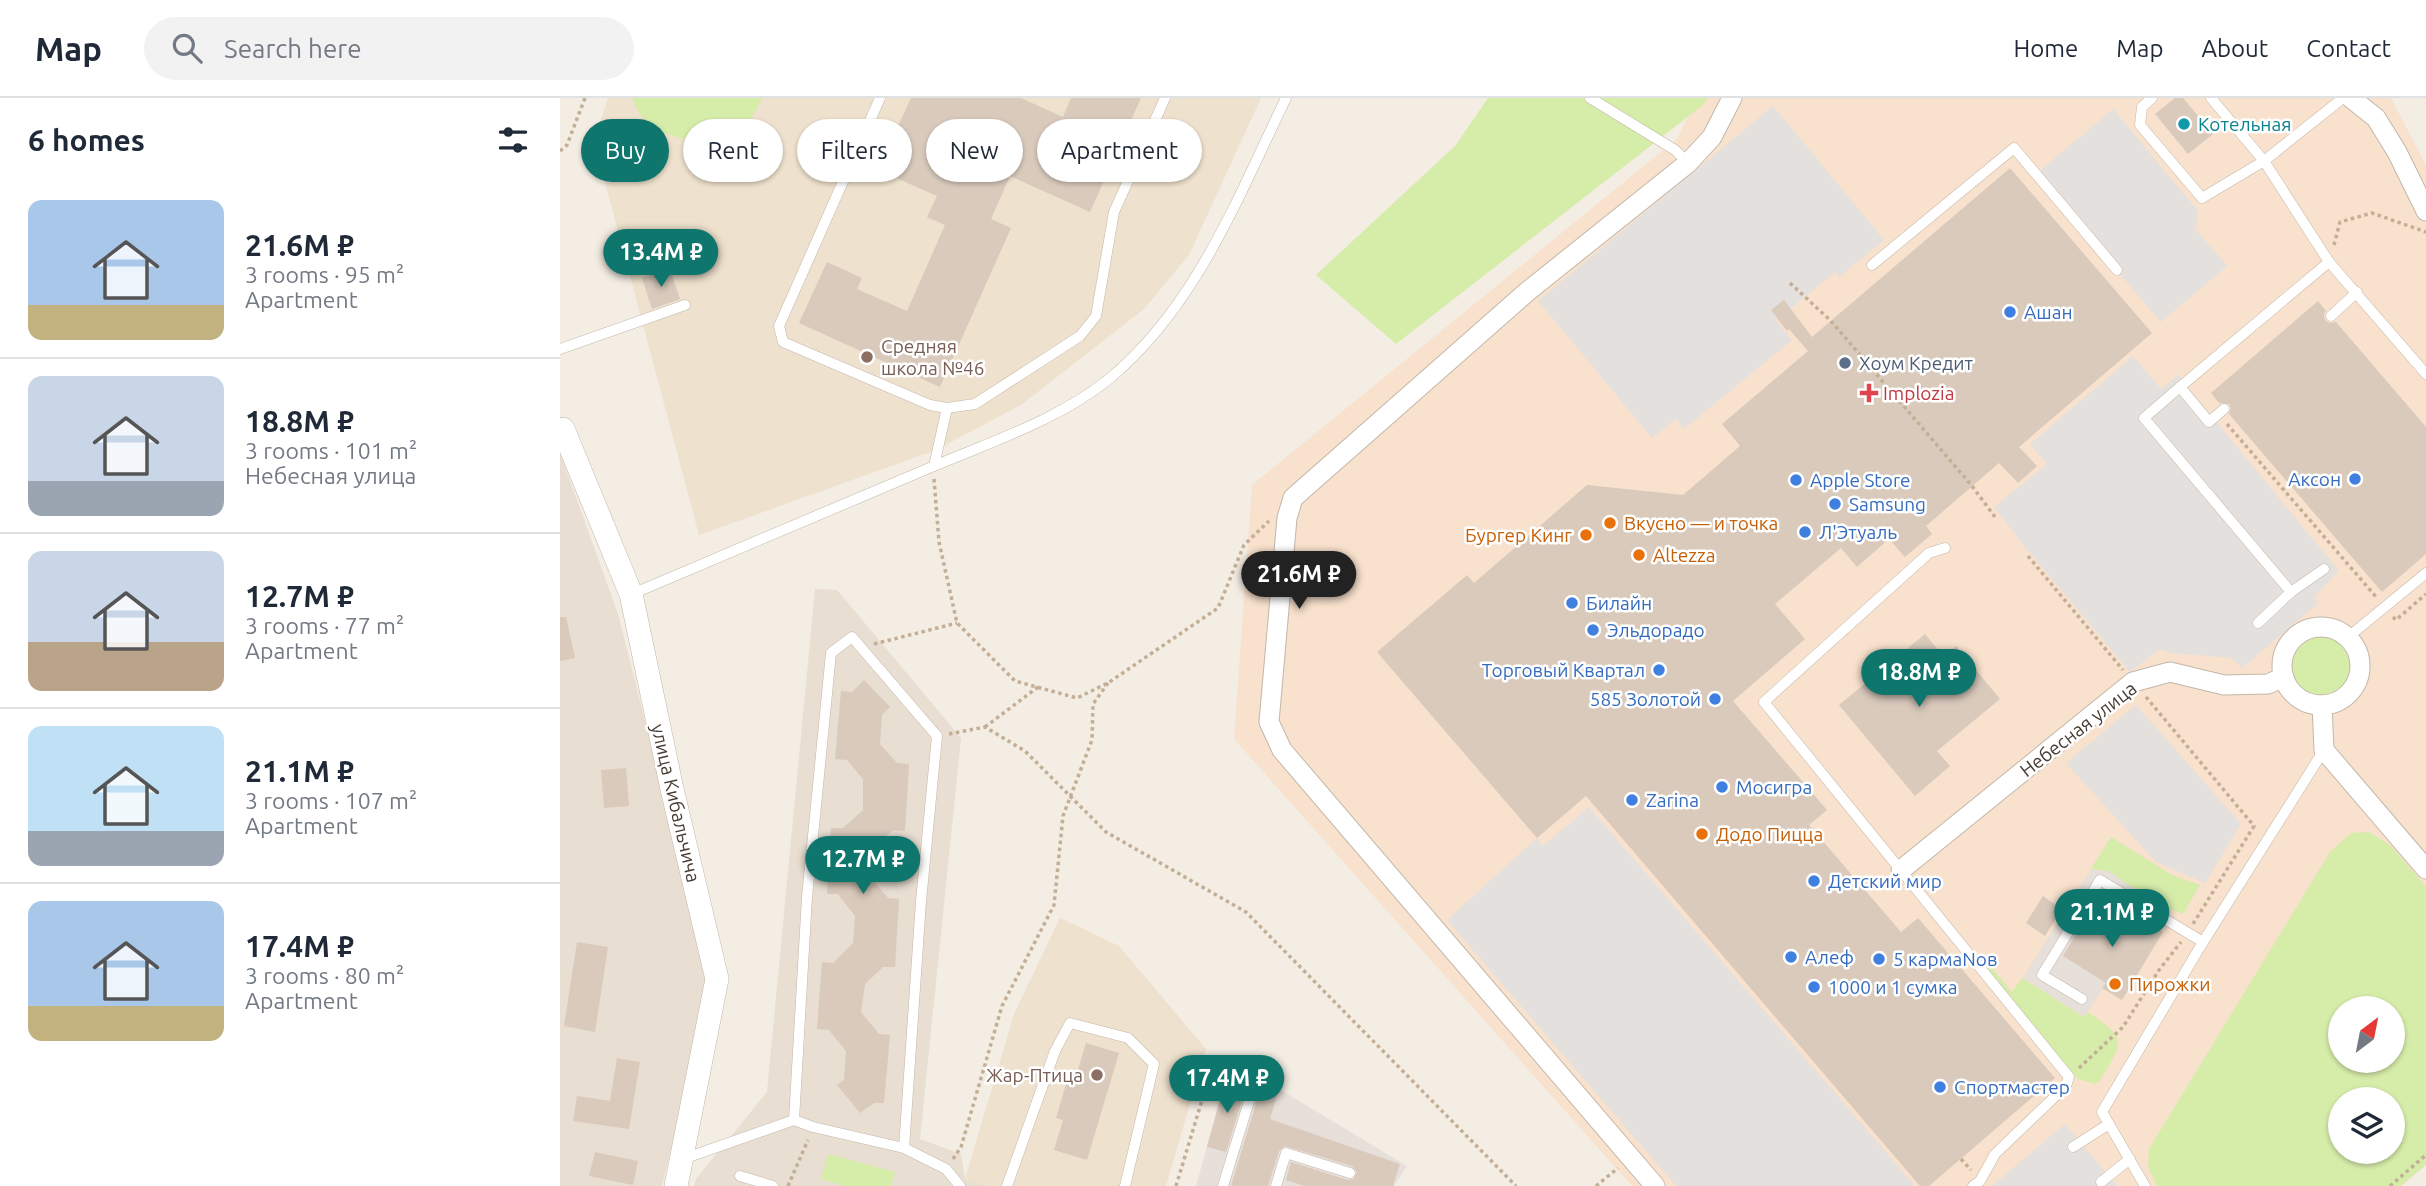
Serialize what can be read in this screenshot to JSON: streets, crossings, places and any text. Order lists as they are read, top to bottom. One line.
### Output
{"streets":{"street":["Небесная улица","улица Кибальчича"]},"places":{"other":["Котельная","Ашан","Средняя школа №46","Хоум Кредит","Аксон","Apple Store","Samsung","Вкусно — и точка","Л'Этуаль","Бургер Кинг","Altezza","Билайн","Эльдорадо","Торговый Квартал","585 Золотой","Мосигра","Zarina","Додо Пицца","Детский мир","Алеф","5 кармаNов","Пирожки","1000 и 1 сумка","Жар-Птица","Спортмастер"],"health":["Implozia"]},"north":"top right","page":{"header":"Map","search":"Search here","nav":["Home","Map","About","Contact"],"heading":"6 homes","chip":["Buy","Rent","Filters","New","Apartment"],"list":[{"name":"21.6M ₽","note":"3 rooms · 95 m² · Apartment"},{"name":"18.8M ₽","note":"3 rooms · 101 m² · Небесная улица"},{"name":"12.7M ₽","note":"3 rooms · 77 m² · Apartment"},{"name":"21.1M ₽","note":"3 rooms · 107 m² · Apartment"},{"name":"17.4M ₽","note":"3 rooms · 80 m² · Apartment"}],"price":["13.4M ₽","21.6M ₽","18.8M ₽","12.7M ₽","21.1M ₽","17.4M ₽"]}}
